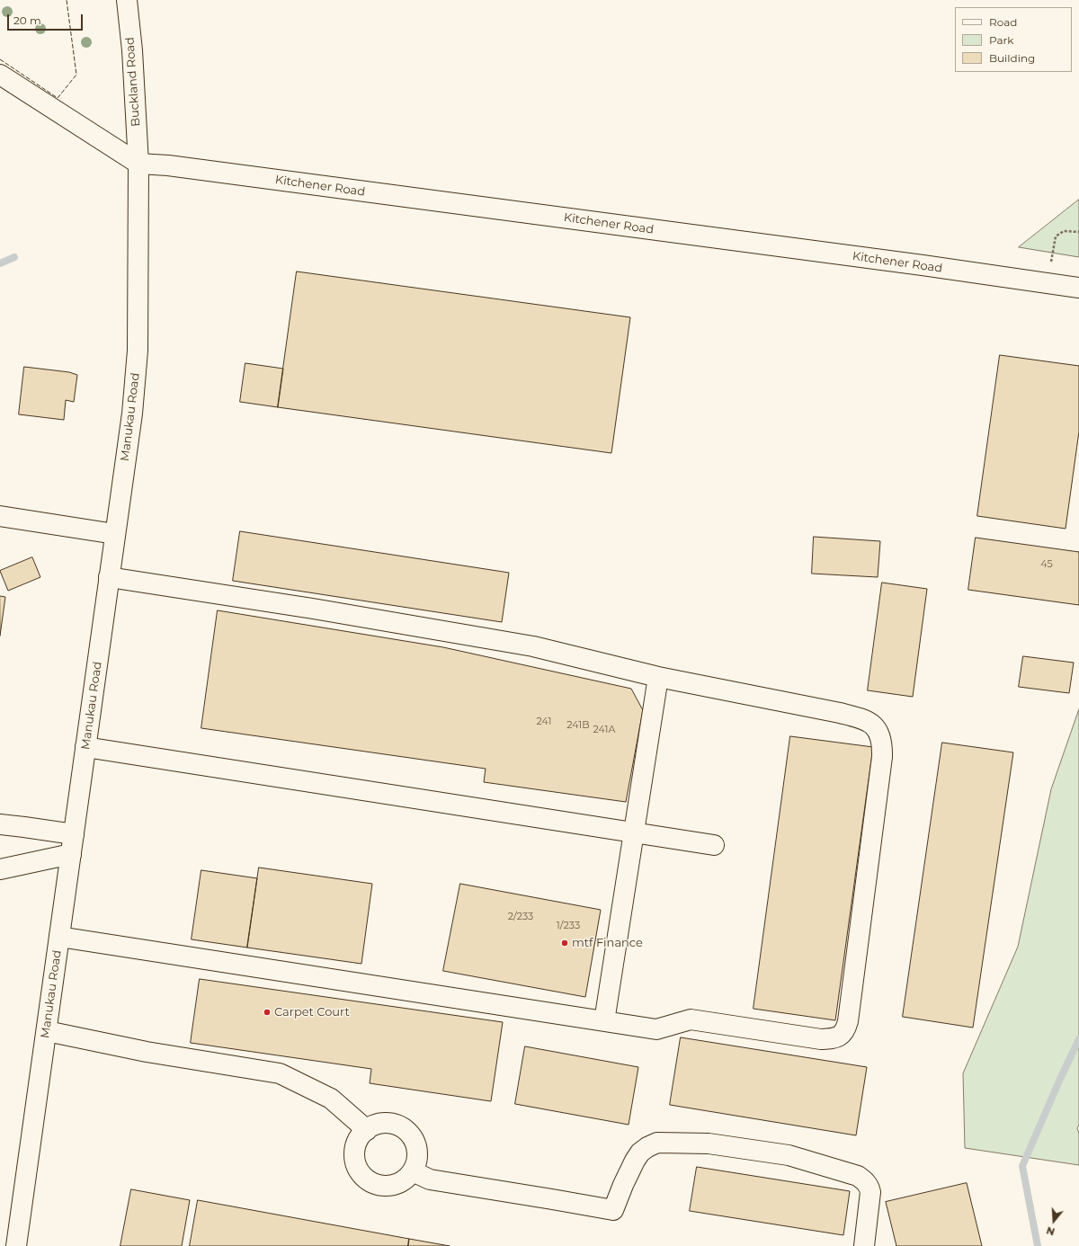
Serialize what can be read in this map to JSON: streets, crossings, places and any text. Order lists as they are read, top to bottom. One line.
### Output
{"streets":{"main road":["Buckland Road","Kitchener Road","Manukau Road"]},"crossings":[["Buckland Road","Kitchener Road"],["Buckland Road","Manukau Road"],["Kitchener Road","Manukau Road"]],"places":["mtf Finance","Carpet Court"],"house_numbers":["45","241","241B","241A","2/233","1/233"],"legend":["Road","Park","Building"],"scale_bar":"20 m","north":"bottom"}
